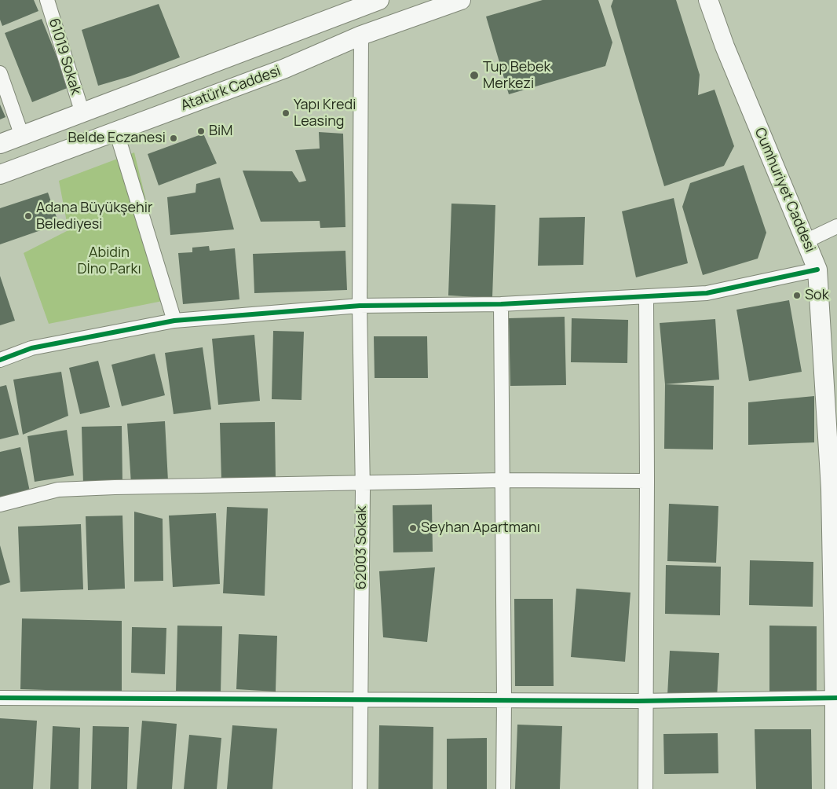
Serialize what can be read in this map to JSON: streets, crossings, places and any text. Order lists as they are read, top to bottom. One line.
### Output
{"streets":{"main road":["Atatürk Caddesi","Cumhuriyet Caddesi"],"street":["61019 Sokak","62003 Sokak"]},"crossings":[["Atatürk Caddesi","62003 Sokak"]],"parks":["Abidin Dİno Parkı"],"places":["Tup Bebek Merkezi","Yapı Kredi Leasing","BiM","Belde Eczanesi","Adana Büyükşehir Belediyesi","Sok","Seyhan Apartmanı"]}
